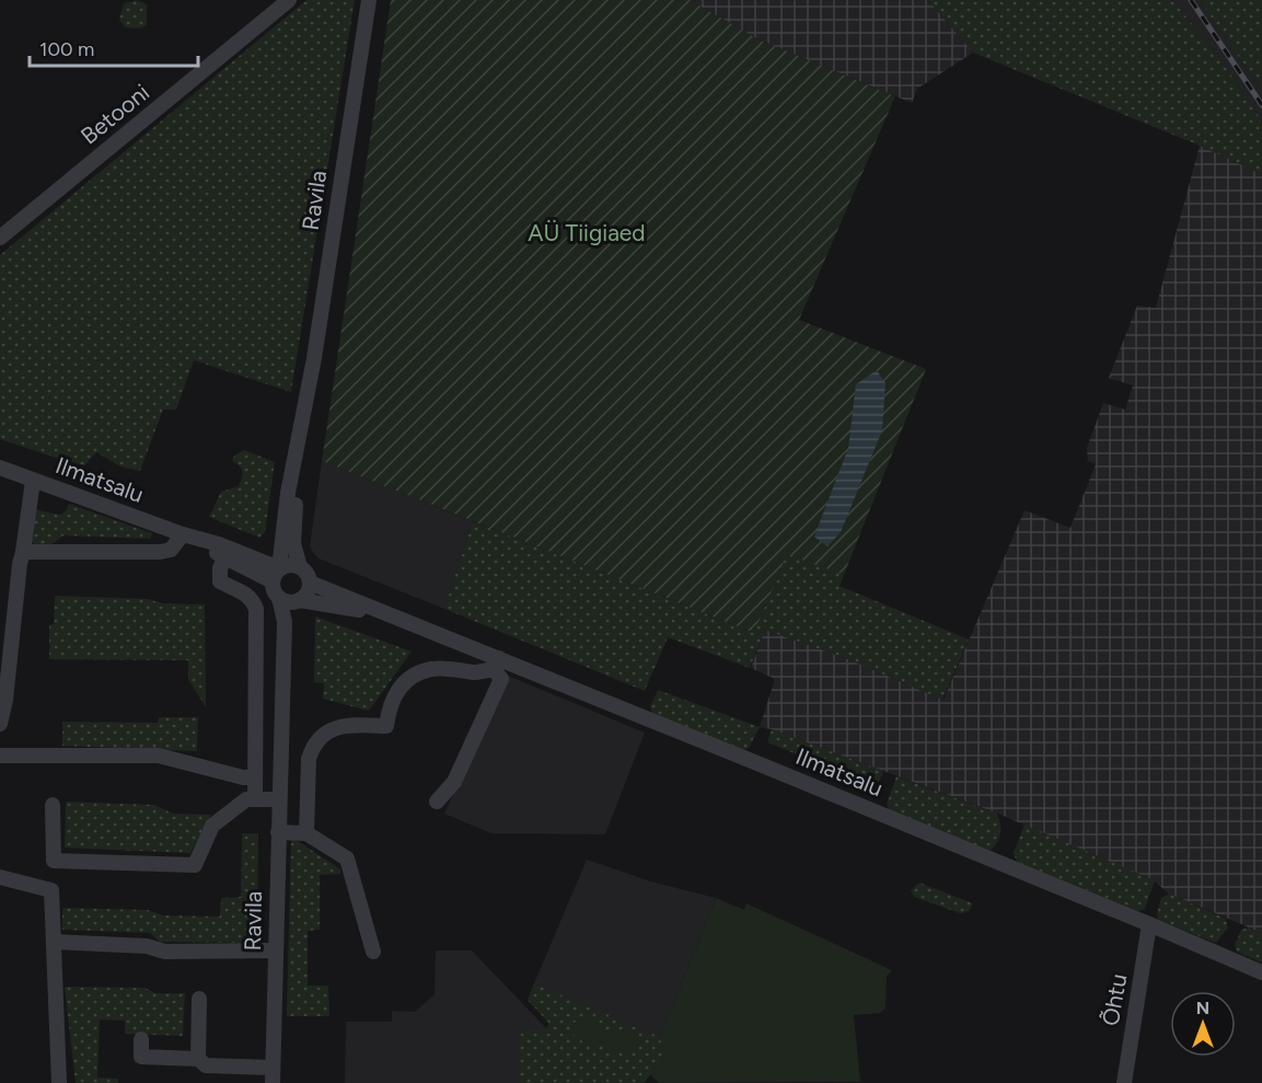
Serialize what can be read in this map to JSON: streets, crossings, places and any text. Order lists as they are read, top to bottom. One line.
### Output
{"streets":{"street":["Betooni","Ravila","Ilmatsalu","Õhtu"]},"crossings":[["Ravila","Ilmatsalu"],["Ilmatsalu","Õhtu"]],"parks":["AÜ Tiigiaed"],"scale_bar":"100 m","north":"top"}
